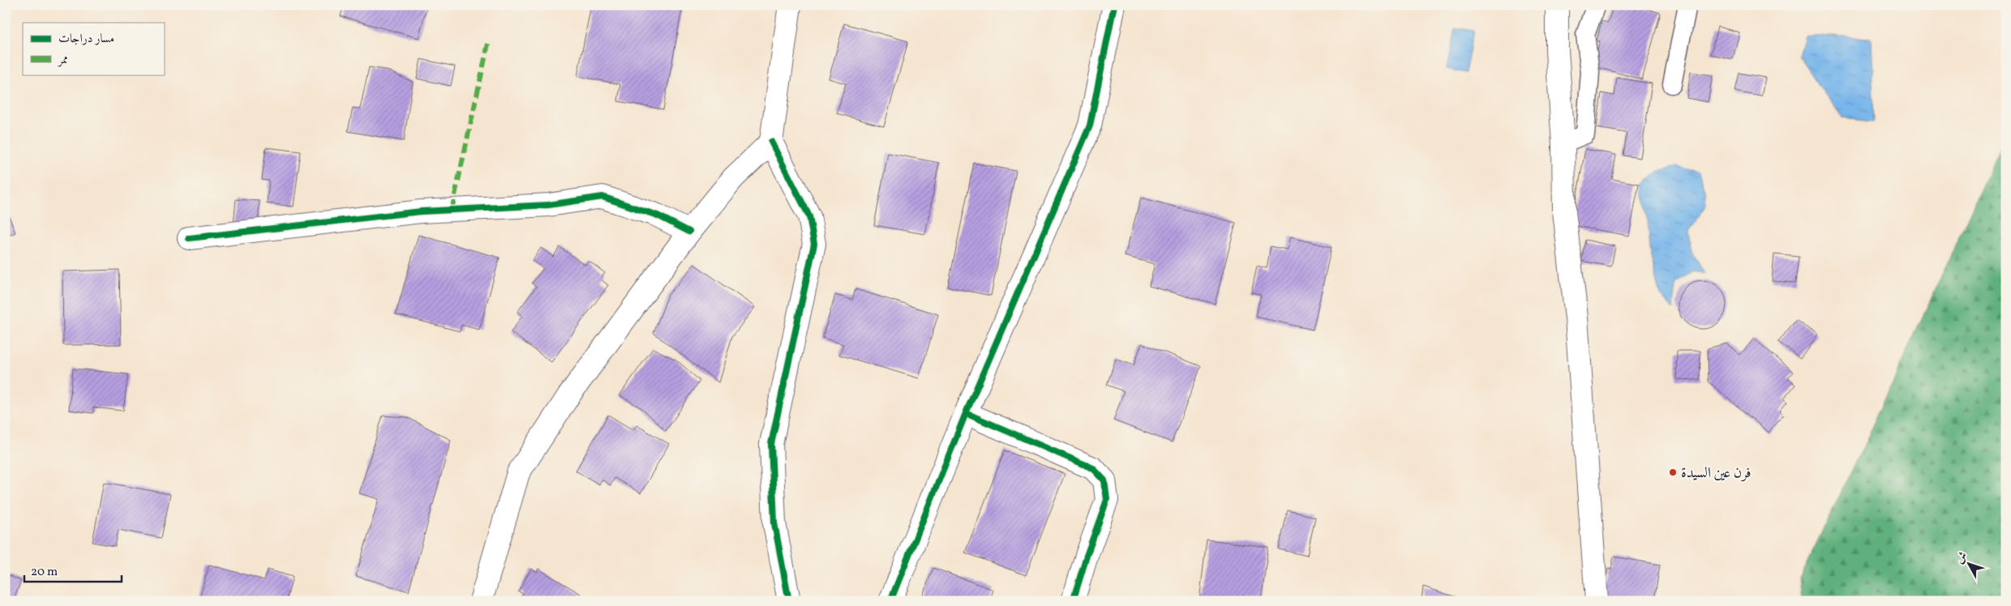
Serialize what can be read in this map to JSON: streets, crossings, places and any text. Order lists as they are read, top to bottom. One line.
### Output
{"places":["فرن عين السيدة"],"legend":["مسار دراجات","ممر"],"scale_bar":"20 m","north":"top left"}
